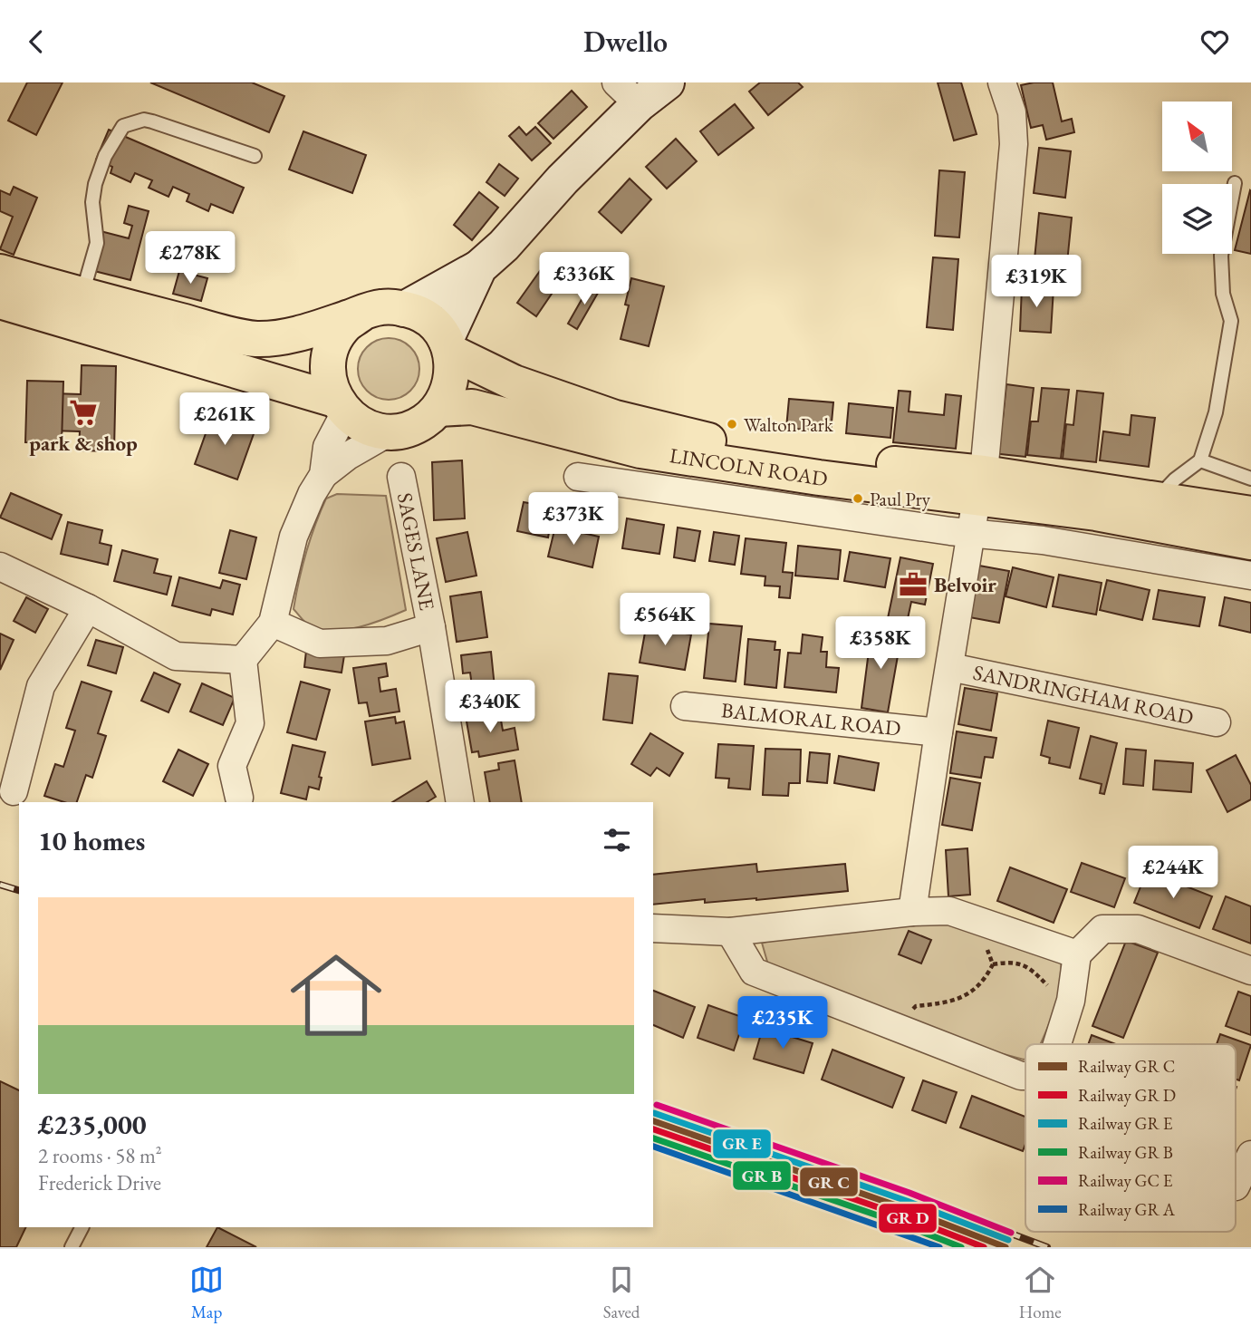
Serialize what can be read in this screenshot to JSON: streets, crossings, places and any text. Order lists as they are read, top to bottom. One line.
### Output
{"streets":{"highway":["LINCOLN ROAD"],"street":["SAGES LANE","SANDRINGHAM ROAD","BALMORAL ROAD"]},"places":{"supermarket":["park & shop"],"other":["Walton Park","Paul Pry"],"office":["Belvoir"]},"legend":["Railway GR C","Railway GR D","Railway GR E","Railway GR B","Railway GC E","Railway GR A"],"north":"top left","page":{"header":"Dwello","price":["£278K","£336K","£319K","£261K","£373K","£564K","£358K","£340K","£244K","£235K"],"heading":"10 homes","list":[{"name":"£235,000","note":"2 rooms · 58 m² · Frederick Drive"}],"tabs":["Map","Saved","Home"]}}
